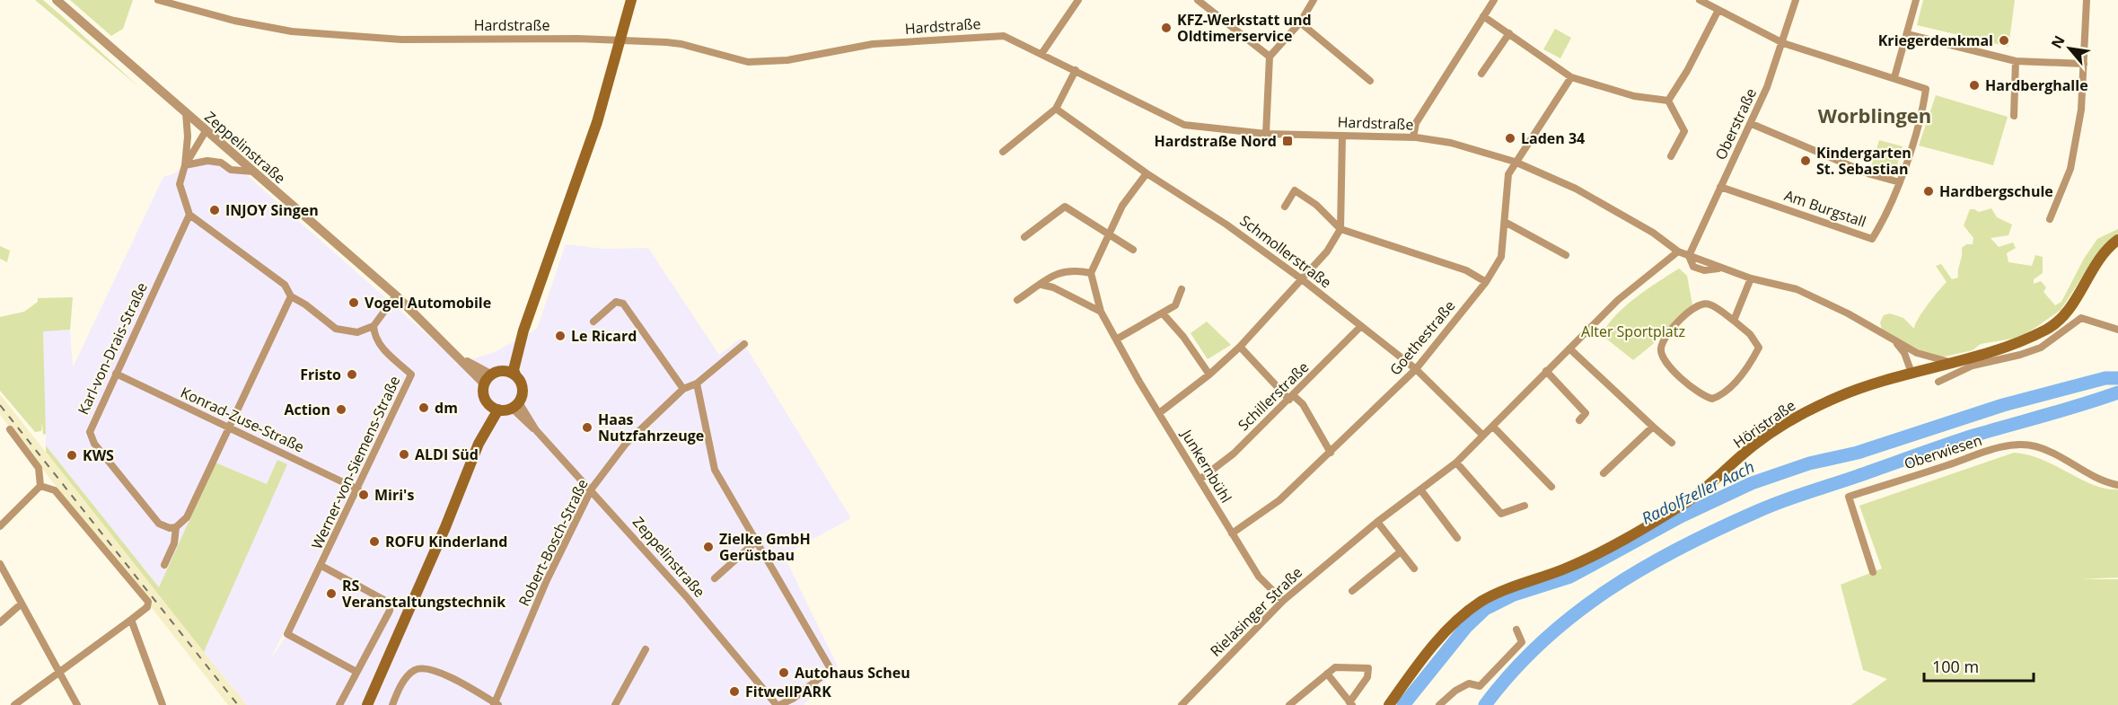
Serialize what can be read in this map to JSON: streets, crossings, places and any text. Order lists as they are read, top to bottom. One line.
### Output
{"streets":{"main road":["Höristraße"],"street":["Hardstraße","Oberstraße","Zeppelinstraße","Am Burgstall","Schmollerstraße","Goethestraße","Karl-von-Drais-Straße","Schillerstraße","Konrad-Zuse-Straße","Oberwiesen","Werner-von-Siemens-Straße","Junkernbühl","Robert-Bosch-Straße","Rielasinger Straße"]},"crossings":[["Hardstraße","Oberstraße"],["Hardstraße","Goethestraße"],["Hardstraße","Höristraße"],["Hardstraße","Rielasinger Straße"],["Oberstraße","Am Burgstall"],["Zeppelinstraße","Robert-Bosch-Straße"],["Schmollerstraße","Goethestraße"],["Schmollerstraße","Schillerstraße"],["Schmollerstraße","Rielasinger Straße"],["Goethestraße","Junkernbühl"],["Karl-von-Drais-Straße","Konrad-Zuse-Straße"],["Schillerstraße","Junkernbühl"],["Konrad-Zuse-Straße","Werner-von-Siemens-Straße"],["Junkernbühl","Rielasinger Straße"]],"districts":["Worblingen"],"water":["Radolfzeller Aach"],"parks":["Alter Sportplatz"],"places":{"other":["KFZ-Werkstatt und Oldtimerservice","Kriegerdenkmal","Hardberghalle","Laden 34","Kindergarten St. Sebastian","Hardbergschule","INJOY Singen","Vogel Automobile","Le Ricard","Fristo","dm","Action","Haas Nutzfahrzeuge","ALDI Süd","KWS","Miri's","ROFU Kinderland","Zielke GmbH Gerüstbau","RS Veranstaltungstechnik","Autohaus Scheu","FitwellPARK"],"transit":["Hardstraße Nord"]},"scale_bar":"100 m","north":"top left"}
